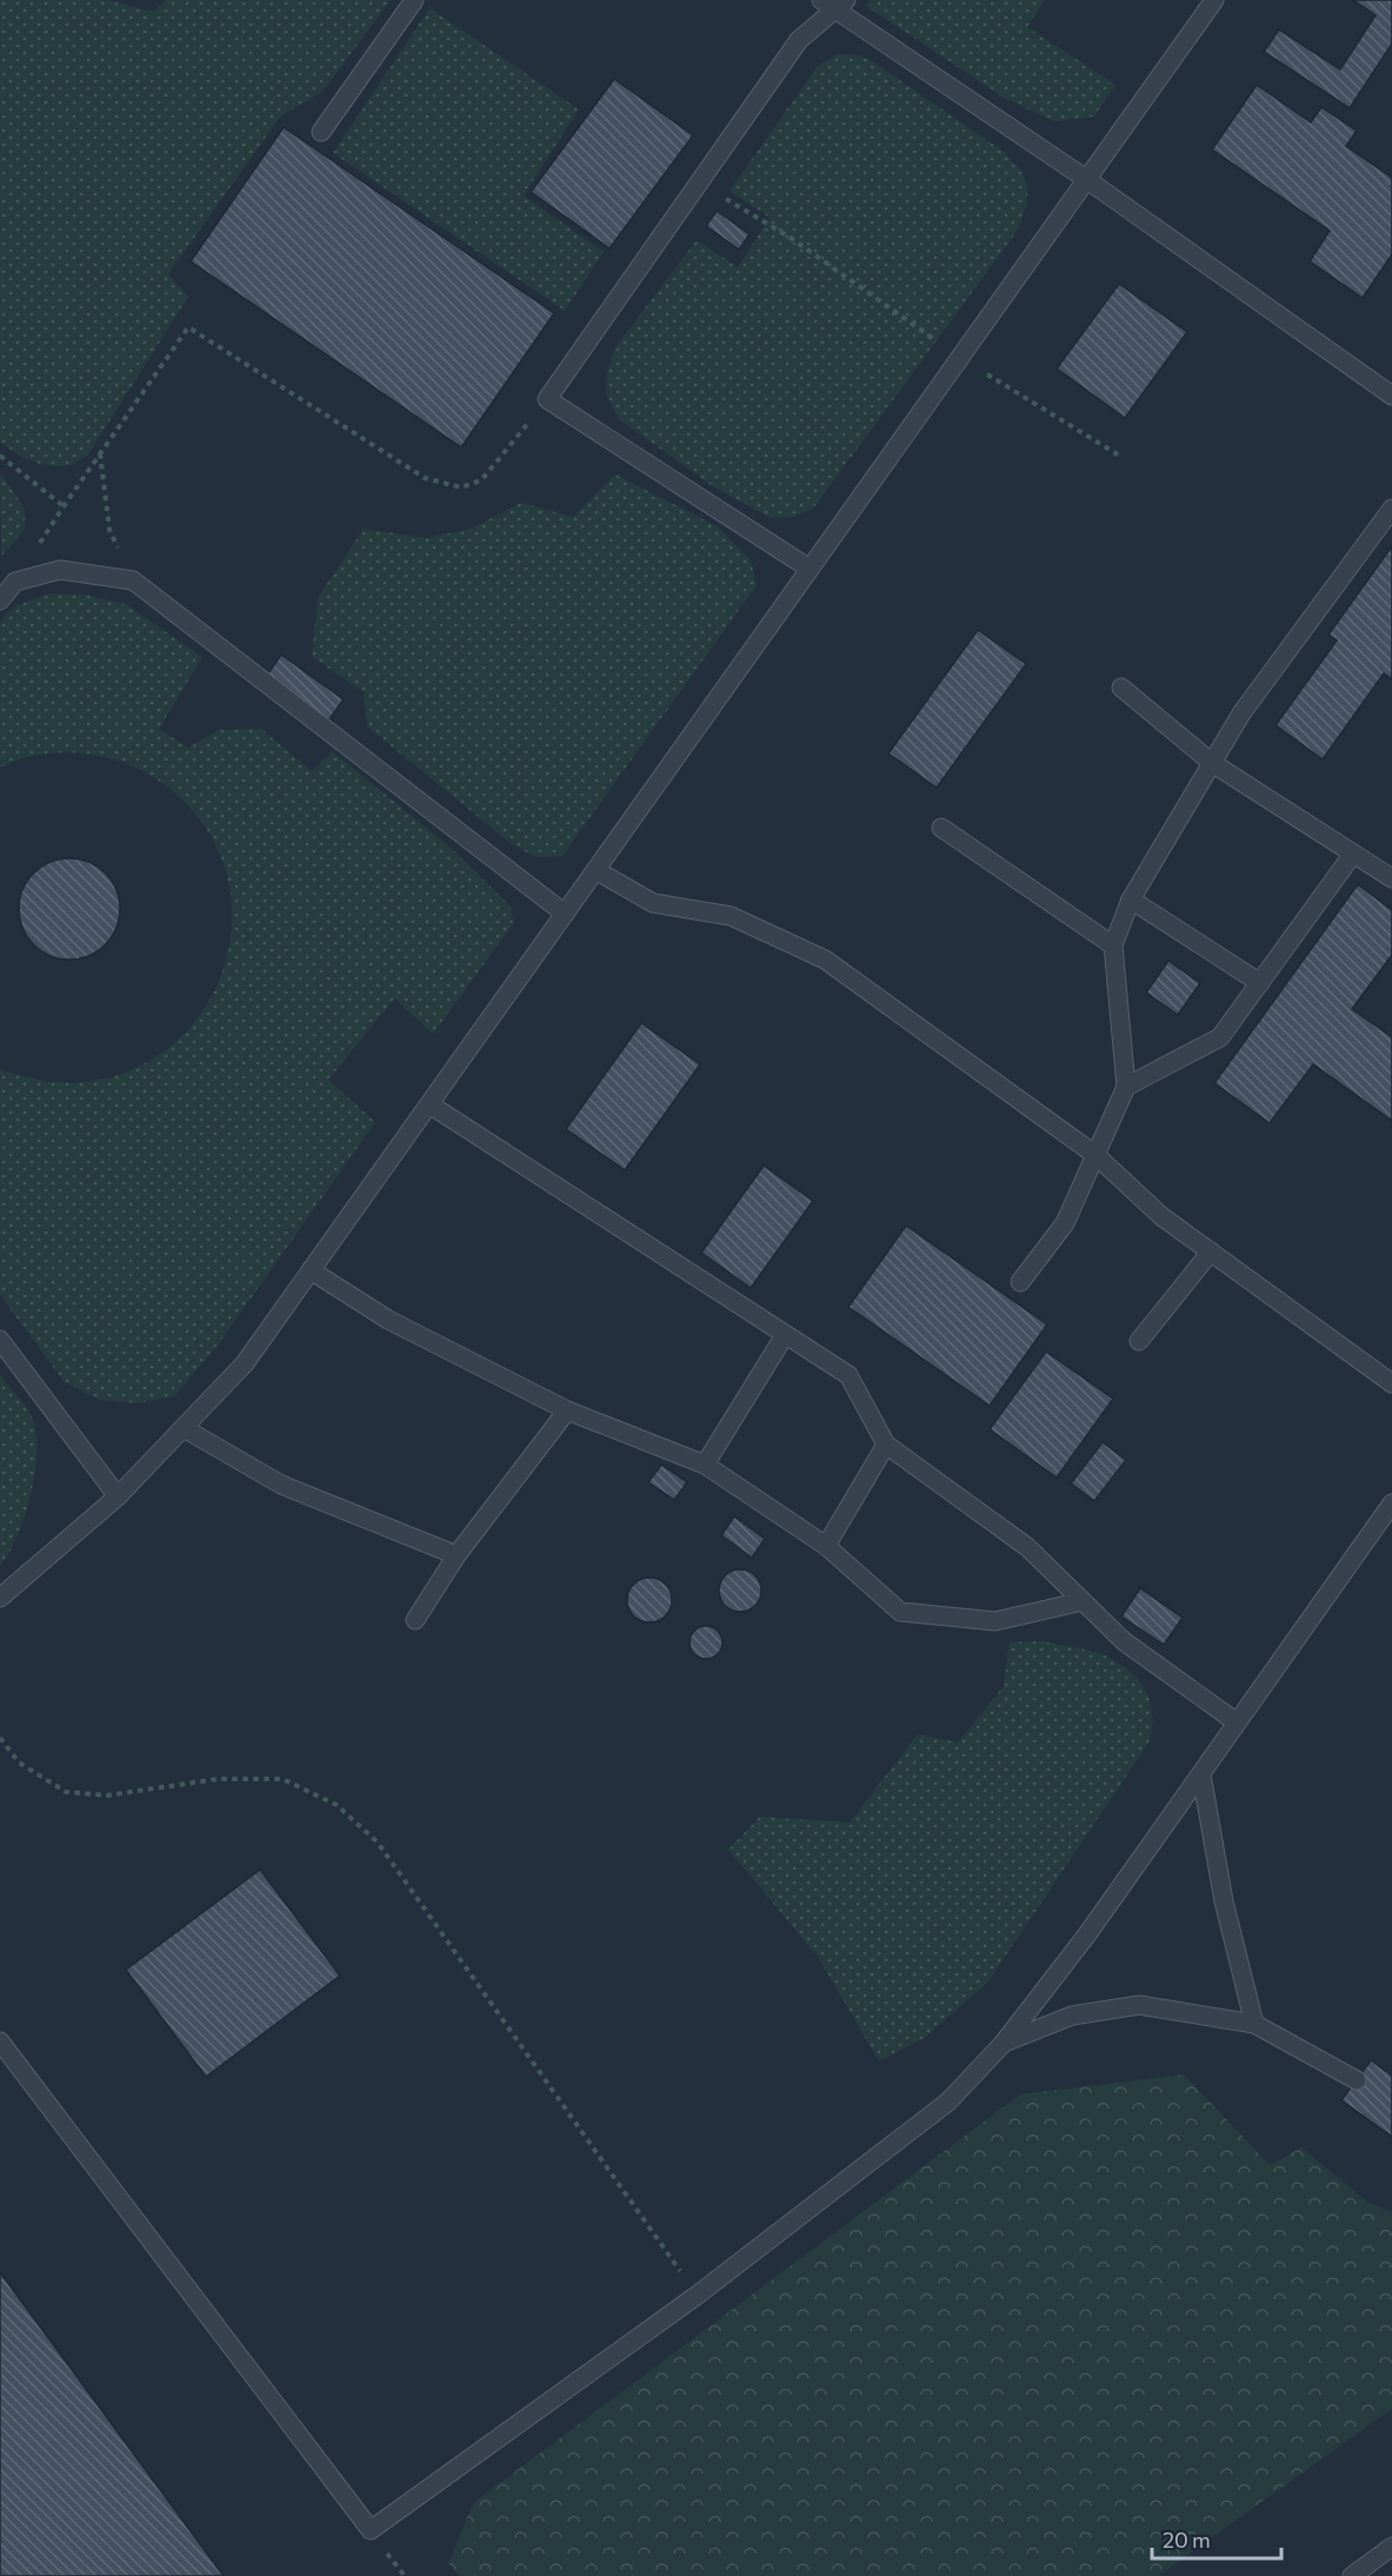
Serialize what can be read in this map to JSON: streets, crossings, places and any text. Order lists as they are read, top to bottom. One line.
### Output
{"scale_bar":"20 m"}
